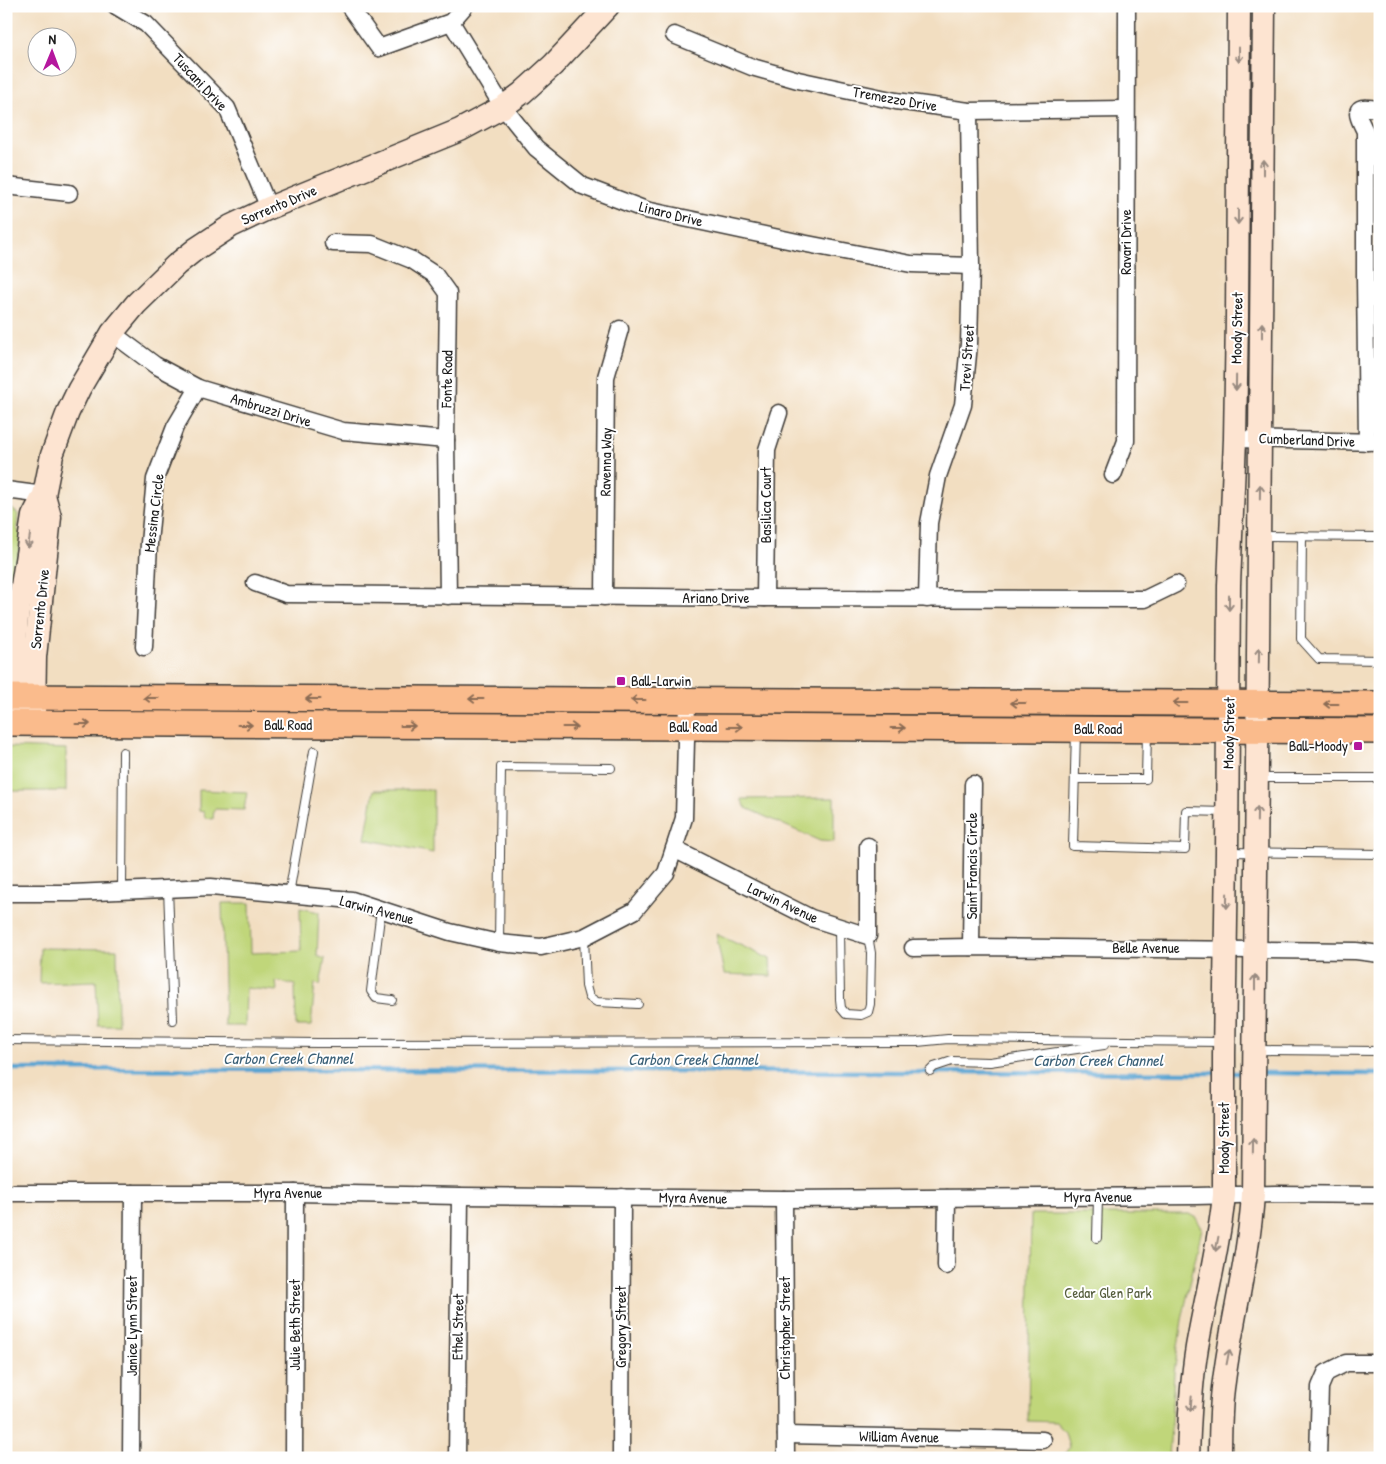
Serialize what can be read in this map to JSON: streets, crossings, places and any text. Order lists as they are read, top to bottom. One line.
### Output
{"streets":{"main road":["Sorrento Drive","Moody Street","Ball Road"],"street":["Tuscani Drive","Tremezzo Drive","Linaro Drive","Ravari Drive","Trevi Street","Fonte Road","Ambruzzi Drive","Cumberland Drive","Ravenna Way","Basilica Court","Messina Circle","Ariano Drive","Saint Francis Circle","Larwin Avenue","Belle Avenue","Myra Avenue","Julie Beth Street","Janice Lynn Street","Ethel Street","Gregory Street","Christopher Street","William Avenue"]},"crossings":[["Tuscani Drive","Sorrento Drive"],["Tremezzo Drive","Ravari Drive"],["Tremezzo Drive","Trevi Street"],["Sorrento Drive","Linaro Drive"],["Sorrento Drive","Ambruzzi Drive"],["Sorrento Drive","Ball Road"],["Linaro Drive","Trevi Street"],["Moody Street","Cumberland Drive"],["Moody Street","Ball Road"],["Moody Street","Belle Avenue"],["Moody Street","Myra Avenue"],["Trevi Street","Ariano Drive"],["Fonte Road","Ambruzzi Drive"],["Fonte Road","Ariano Drive"],["Ambruzzi Drive","Messina Circle"],["Ravenna Way","Ariano Drive"],["Basilica Court","Ariano Drive"],["Ball Road","Larwin Avenue"],["Saint Francis Circle","Belle Avenue"],["Myra Avenue","Julie Beth Street"],["Myra Avenue","Janice Lynn Street"],["Myra Avenue","Ethel Street"],["Myra Avenue","Gregory Street"],["Myra Avenue","Christopher Street"],["Christopher Street","William Avenue"]],"water":["Carbon Creek Channel"],"parks":["Cedar Glen Park"],"places":{"transit":["Ball-Larwin","Ball-Moody"]},"north":"top"}
